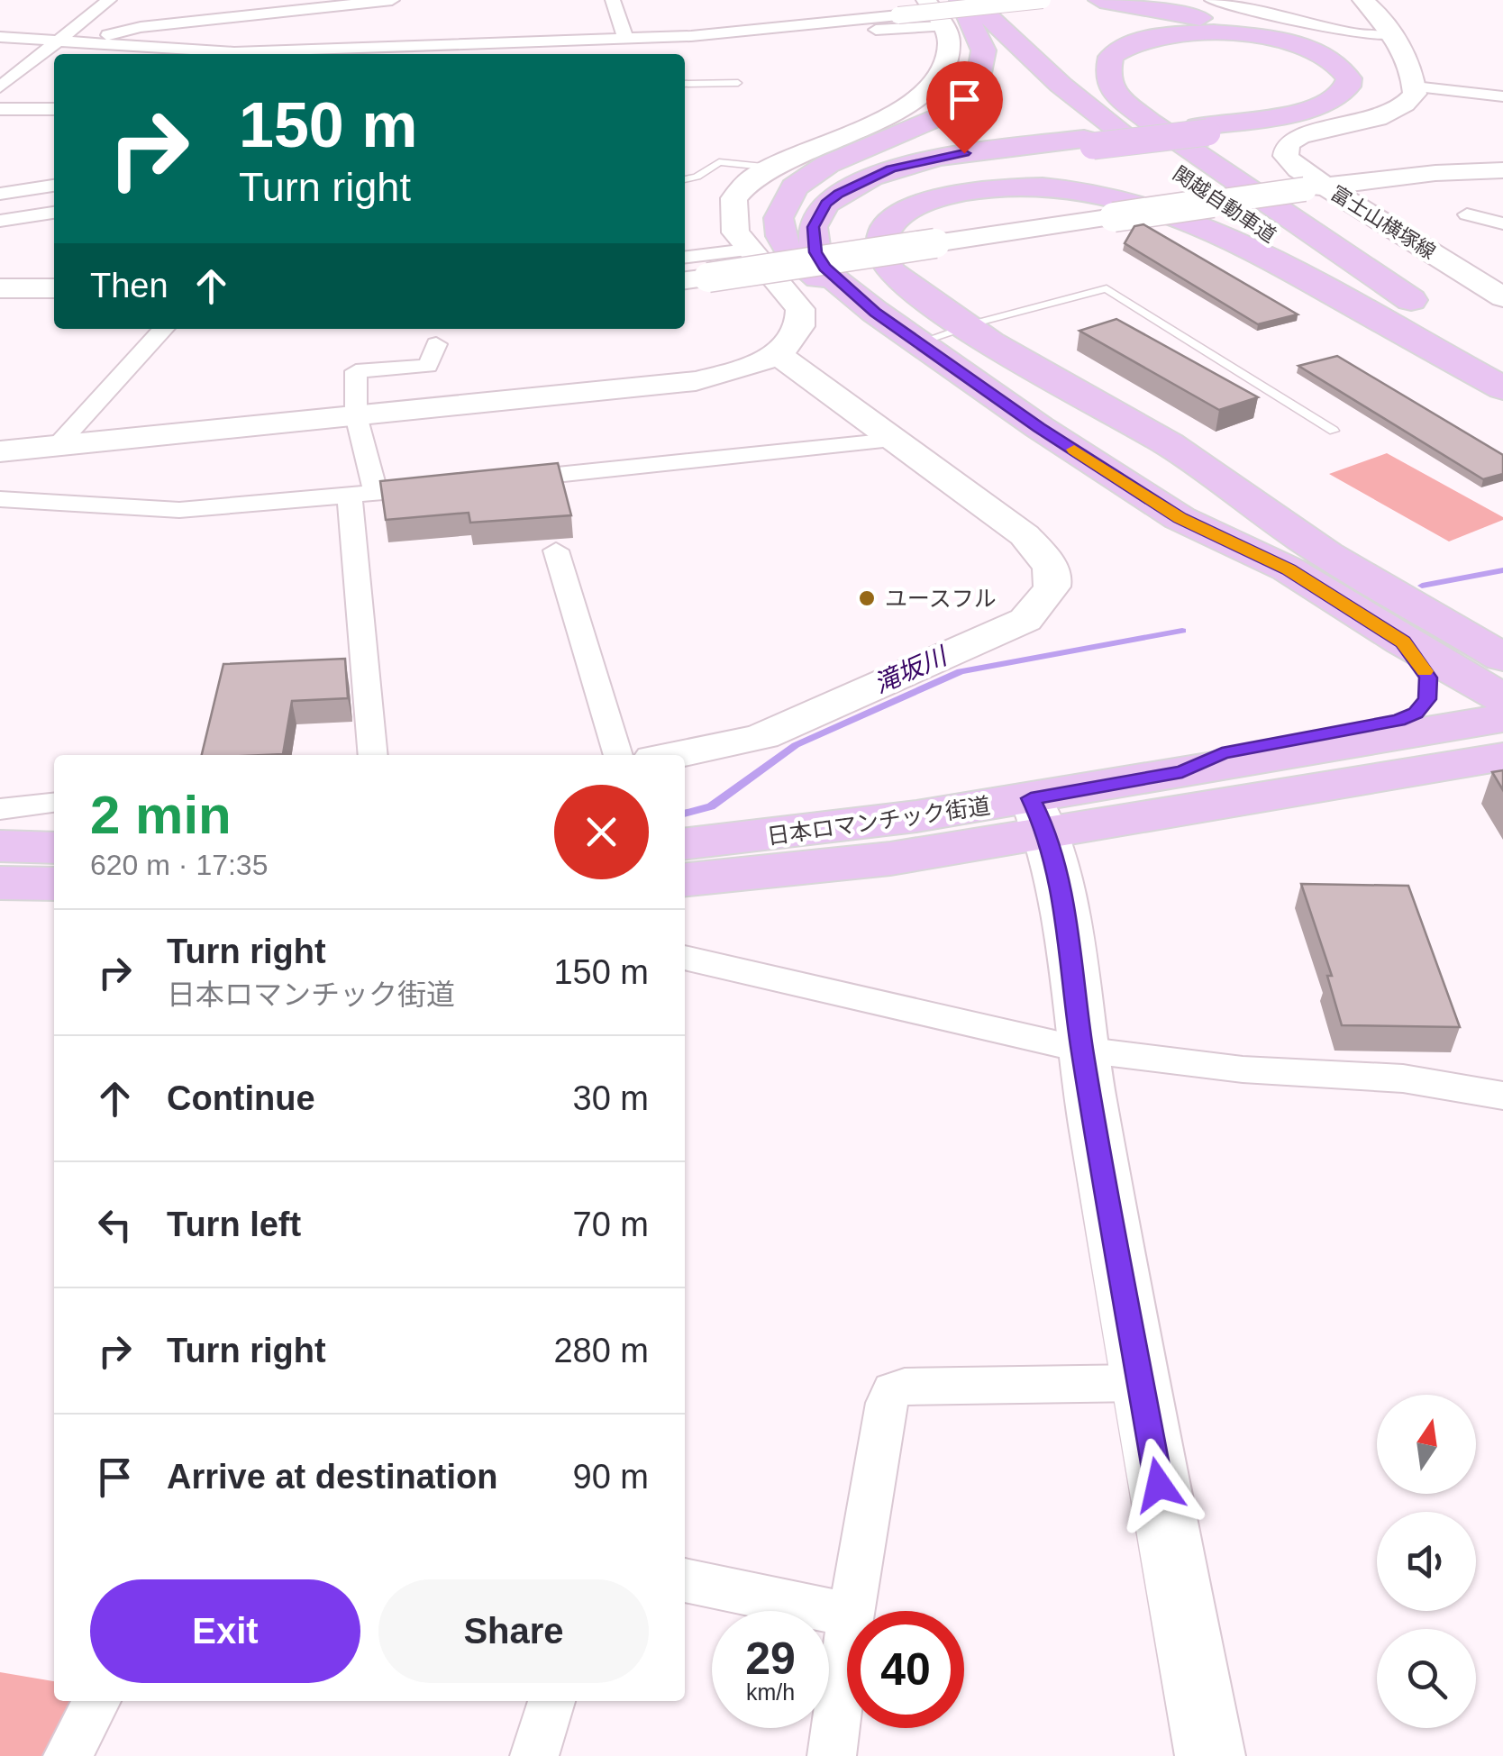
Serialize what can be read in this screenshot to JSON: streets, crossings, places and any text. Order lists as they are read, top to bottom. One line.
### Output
{"streets":{"highway":["関越自動車道","日本ロマンチック街道"],"street":["富士山横塚線"]},"water":["滝坂川"],"places":["ユースフル"],"north":"top","page":{"turn":["150 m","Turn right"],"then":"Then","heading":["2 min","620 m · 17:35"],"list":[{"name":"Turn right","note":"日本ロマンチック街道","value":"150 m"},{"name":"Continue","value":"30 m"},{"name":"Turn left","value":"70 m"},{"name":"Turn right","value":"280 m"},{"name":"Arrive at destination","value":"90 m"}],"buttons":["Exit","Share"],"speed":"29 km/h","limit":"40"}}
